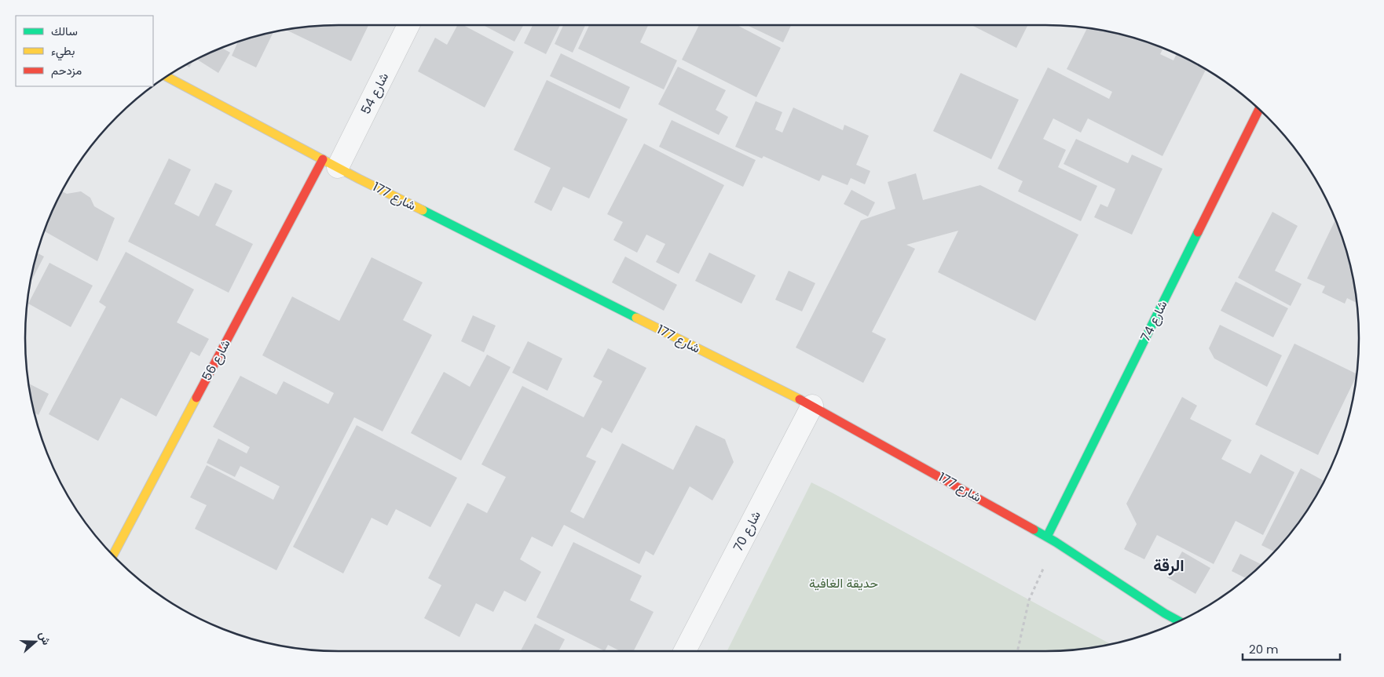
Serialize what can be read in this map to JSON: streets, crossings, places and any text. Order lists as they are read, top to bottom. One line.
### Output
{"streets":{"street":["شارع 54","شارع 177","شارع 74","شارع 56","شارع 70"]},"crossings":[["شارع 54","شارع 177"],["شارع 54","شارع 56"],["شارع 177","شارع 74"],["شارع 177","شارع 56"],["شارع 177","شارع 70"]],"districts":["الرقة"],"parks":["حديقة الغافية"],"legend":["سالك","بطيء","مزدحم"],"scale_bar":"20 m","north":"right"}
